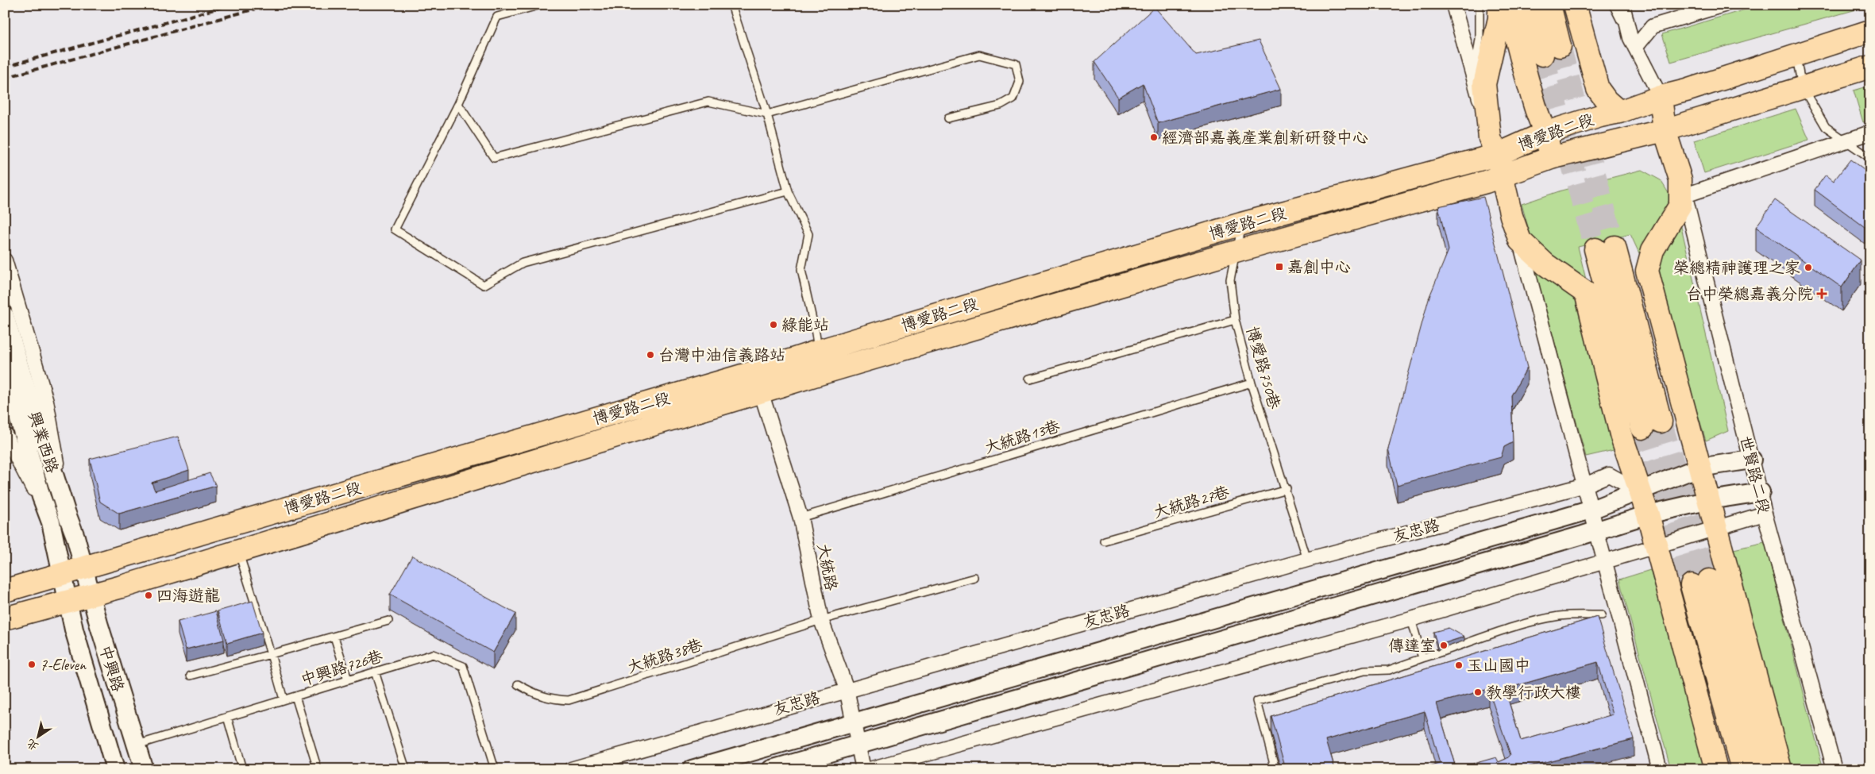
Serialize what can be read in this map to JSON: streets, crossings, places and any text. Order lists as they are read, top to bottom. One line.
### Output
{"streets":{"main road":["博愛路二段"],"street":["興業西路","世賢路二段","友忠路","大統路","中興路"],"lane":["博愛路750巷","大統路13巷","大統路27巷","大統路38巷","中興路726巷"]},"crossings":[["博愛路二段","博愛路750巷"],["博愛路二段","興業西路"],["博愛路二段","大統路"],["博愛路二段","中興路"],["博愛路750巷","大統路13巷"],["博愛路750巷","大統路27巷"],["博愛路750巷","友忠路"],["大統路13巷","大統路"],["興業西路","中興路"],["世賢路二段","友忠路"],["友忠路","大統路"],["大統路","大統路38巷"],["中興路726巷","中興路"]],"places":{"other":["經濟部嘉義產業創新研發中心","榮總精神護理之家","綠能站","台灣中油信義路站","四海遊龍","傳達室","7-Eleven","玉山國中","教學行政大樓"],"transit":["嘉創中心"],"health":["台中榮總嘉義分院"]},"north":"bottom left"}
